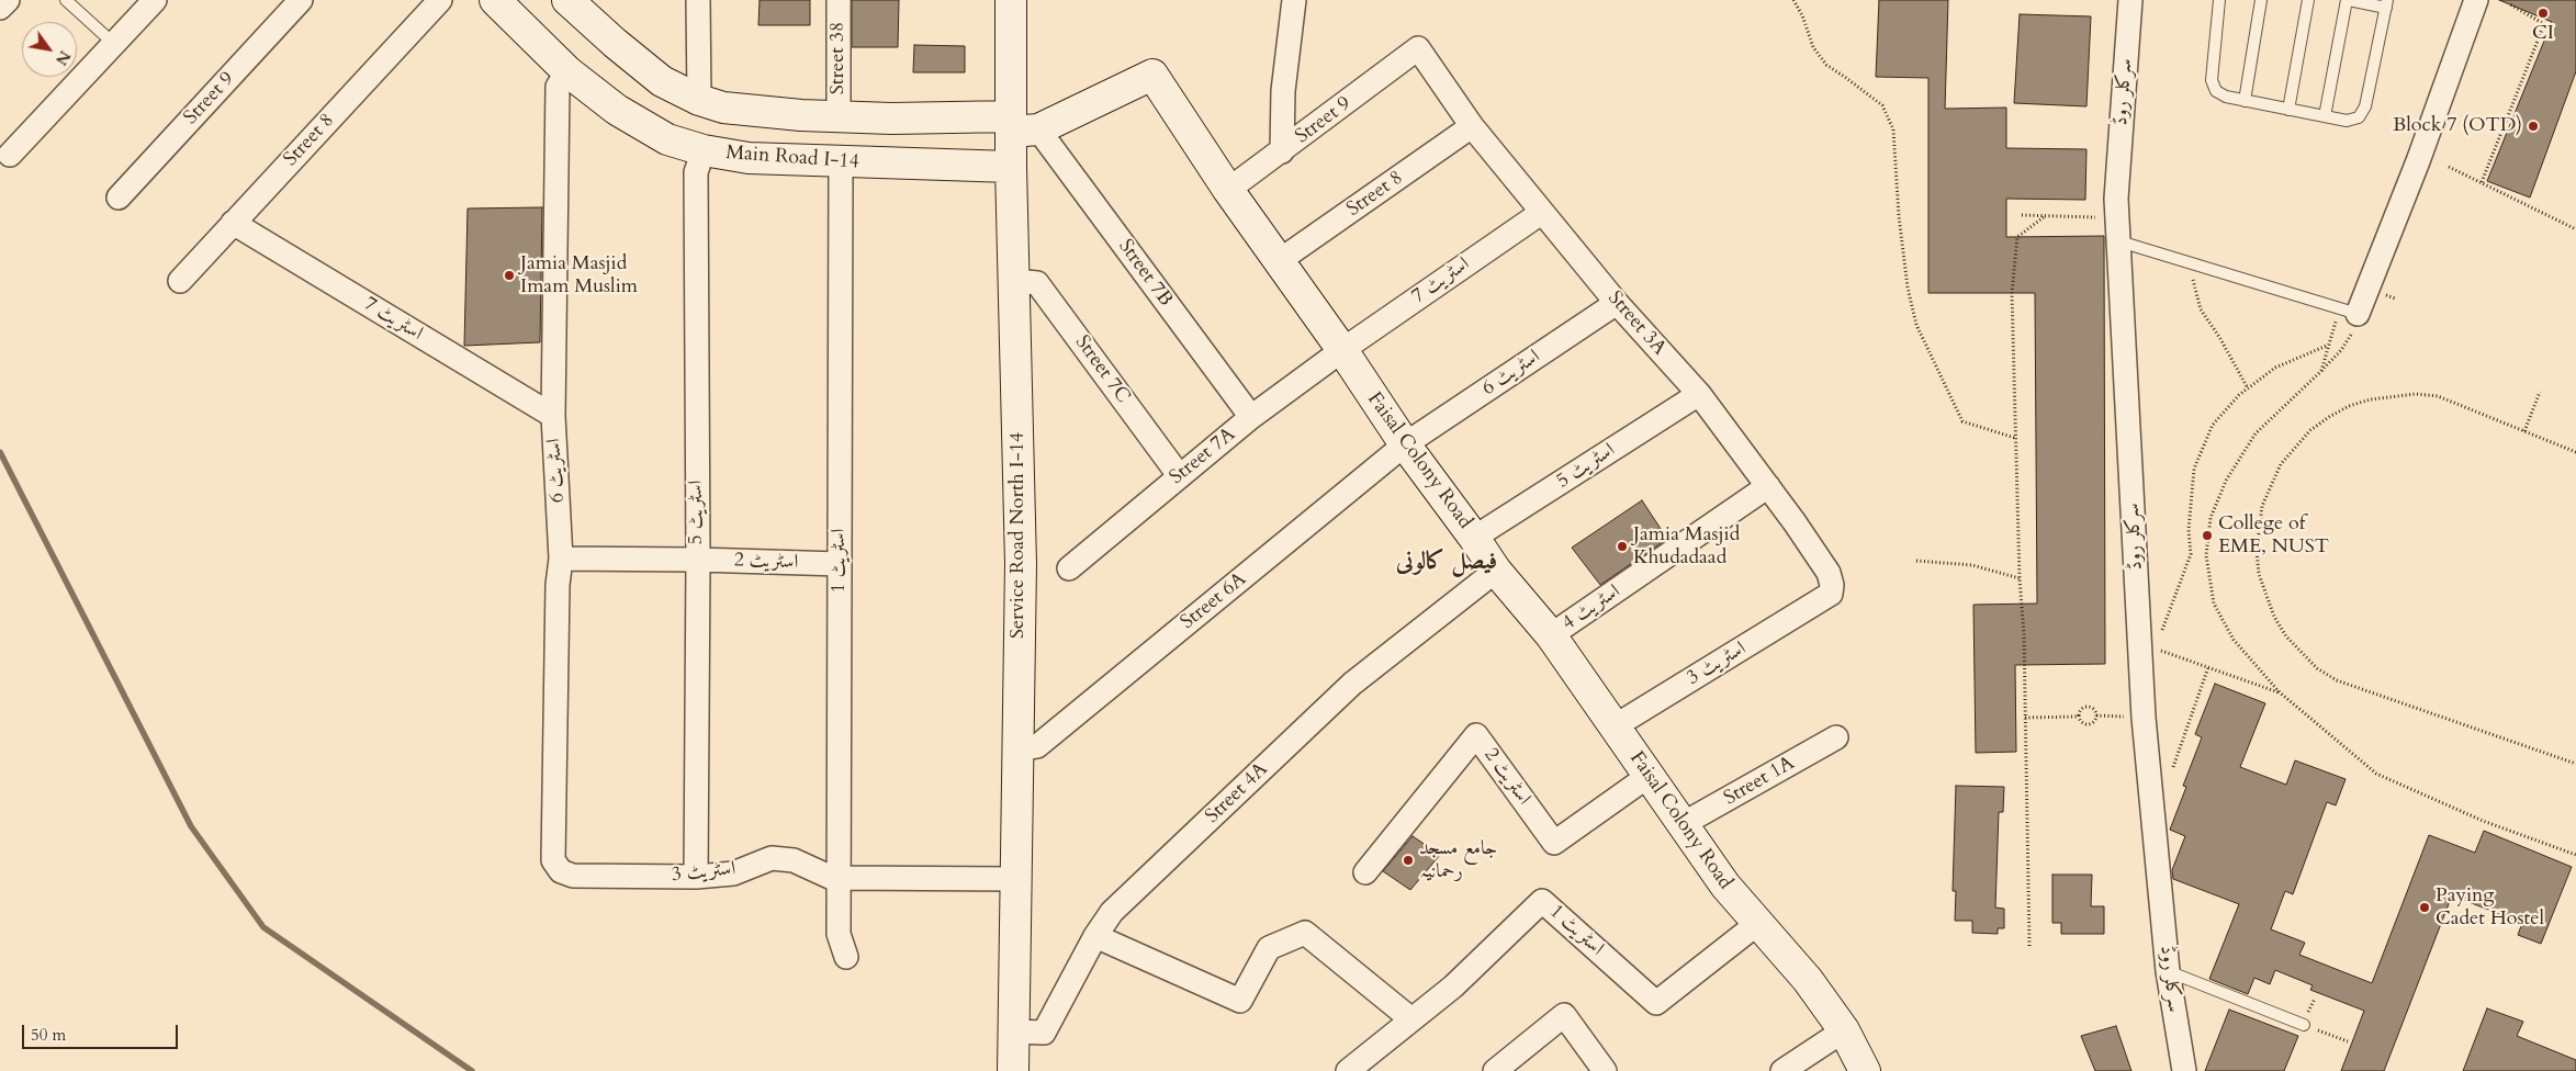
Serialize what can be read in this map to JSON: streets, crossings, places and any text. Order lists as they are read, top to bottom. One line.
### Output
{"streets":{"main road":["Main Road I-14","Faisal Colony Road","Service Road North I-14"],"street":["Street 38","سرکلر روڈ","Street 9","Street 8","Street 7B","اسٹریٹ 7","Street 3A","Street 7C","اسٹریٹ 6","Street 7A","اسٹریٹ 5","اسٹریٹ 1","اسٹریٹ 2","Street 6A","اسٹریٹ 4","اسٹریٹ 3","Street 1A","Street 4A"]},"crossings":[["Street 9","Street 3A"],["Street 9","Faisal Colony Road"],["Street 8","اسٹریٹ 7"],["Street 8","Street 3A"],["Street 8","Faisal Colony Road"],["Main Road I-14","اسٹریٹ 6"],["Main Road I-14","اسٹریٹ 5"],["Main Road I-14","Service Road North I-14"],["Main Road I-14","اسٹریٹ 1"],["Street 7B","Street 7A"],["Street 7B","Faisal Colony Road"],["Street 7B","Service Road North I-14"],["اسٹریٹ 7","Street 3A"],["اسٹریٹ 7","اسٹریٹ 6"],["اسٹریٹ 7","Street 7A"],["اسٹریٹ 7","Faisal Colony Road"],["Street 3A","اسٹریٹ 6"],["Street 3A","اسٹریٹ 5"],["Street 3A","اسٹریٹ 4"],["Street 3A","اسٹریٹ 3"],["Street 7C","Street 7A"],["Street 7C","Service Road North I-14"],["اسٹریٹ 6","Faisal Colony Road"],["اسٹریٹ 6","اسٹریٹ 2"],["اسٹریٹ 6","Street 6A"],["اسٹریٹ 6","اسٹریٹ 3"],["Street 7A","Faisal Colony Road"],["Faisal Colony Road","اسٹریٹ 5"],["Faisal Colony Road","Service Road North I-14"],["Faisal Colony Road","اسٹریٹ 1"],["Faisal Colony Road","اسٹریٹ 2"],["Faisal Colony Road","Street 6A"],["Faisal Colony Road","اسٹریٹ 4"],["Faisal Colony Road","اسٹریٹ 3"],["Faisal Colony Road","Street 1A"],["Faisal Colony Road","Street 4A"],["اسٹریٹ 5","اسٹریٹ 2"],["اسٹریٹ 5","اسٹریٹ 3"],["Service Road North I-14","Street 6A"],["Service Road North I-14","اسٹریٹ 3"],["Service Road North I-14","Street 4A"],["اسٹریٹ 1","اسٹریٹ 2"],["اسٹریٹ 1","اسٹریٹ 3"]],"districts":["فیصل کالونی"],"places":["CI","Block 7 (OTD)","Jamia Masjid Imam Muslim","College of EME, NUST","Jamia Masjid Khudadaad","جامع مسجد رحمانیہ","Paying Cadet Hostel"],"scale_bar":"50 m","north":"bottom right"}
